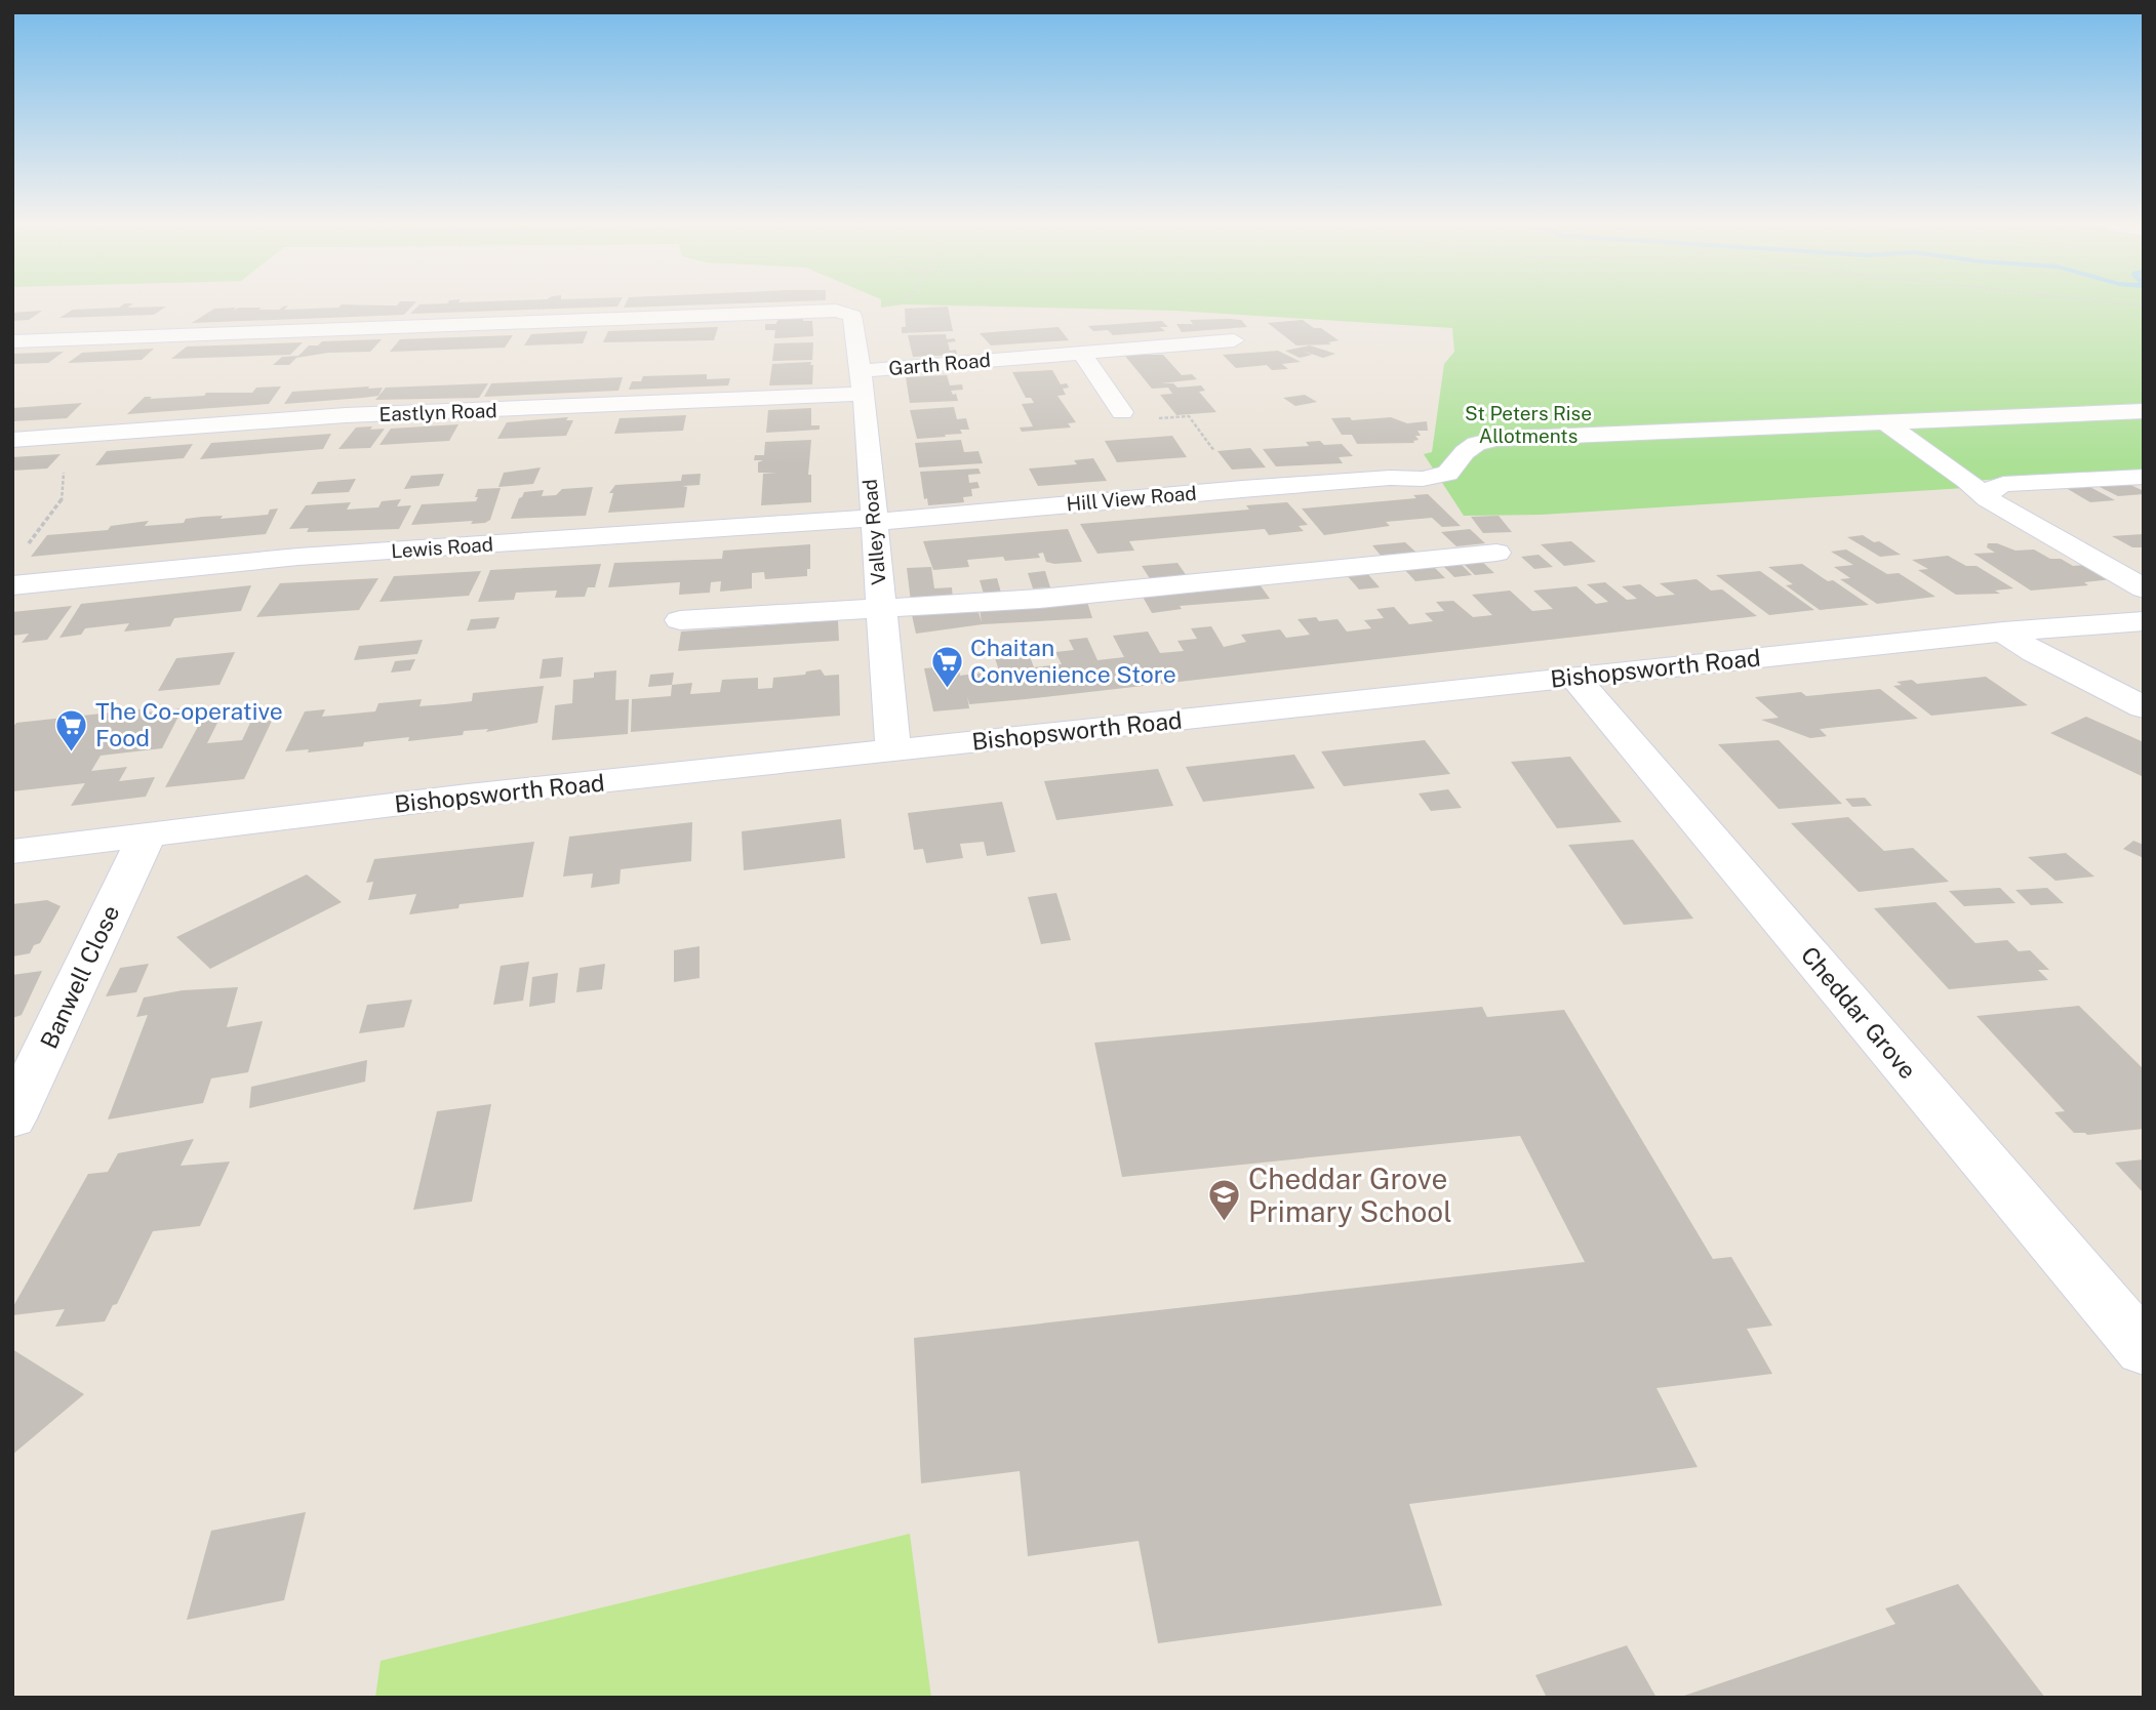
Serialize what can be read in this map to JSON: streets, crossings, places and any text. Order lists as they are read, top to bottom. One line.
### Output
{"streets":{"street":["Garth Road","Eastlyn Road","Hill View Road","Valley Road","Lewis Road","Bishopsworth Road","Banwell Close","Cheddar Grove"]},"crossings":[["Garth Road","Eastlyn Road"],["Garth Road","Valley Road"],["Eastlyn Road","Valley Road"],["Hill View Road","Valley Road"],["Hill View Road","Lewis Road"],["Valley Road","Lewis Road"],["Valley Road","Bishopsworth Road"],["Bishopsworth Road","Banwell Close"],["Bishopsworth Road","Cheddar Grove"]],"parks":["St Peters Rise Allotments"],"places":{"supermarket":["Chaitan Convenience Store","The Co-operative Food"],"school or university":["Cheddar Grove Primary School"]}}
